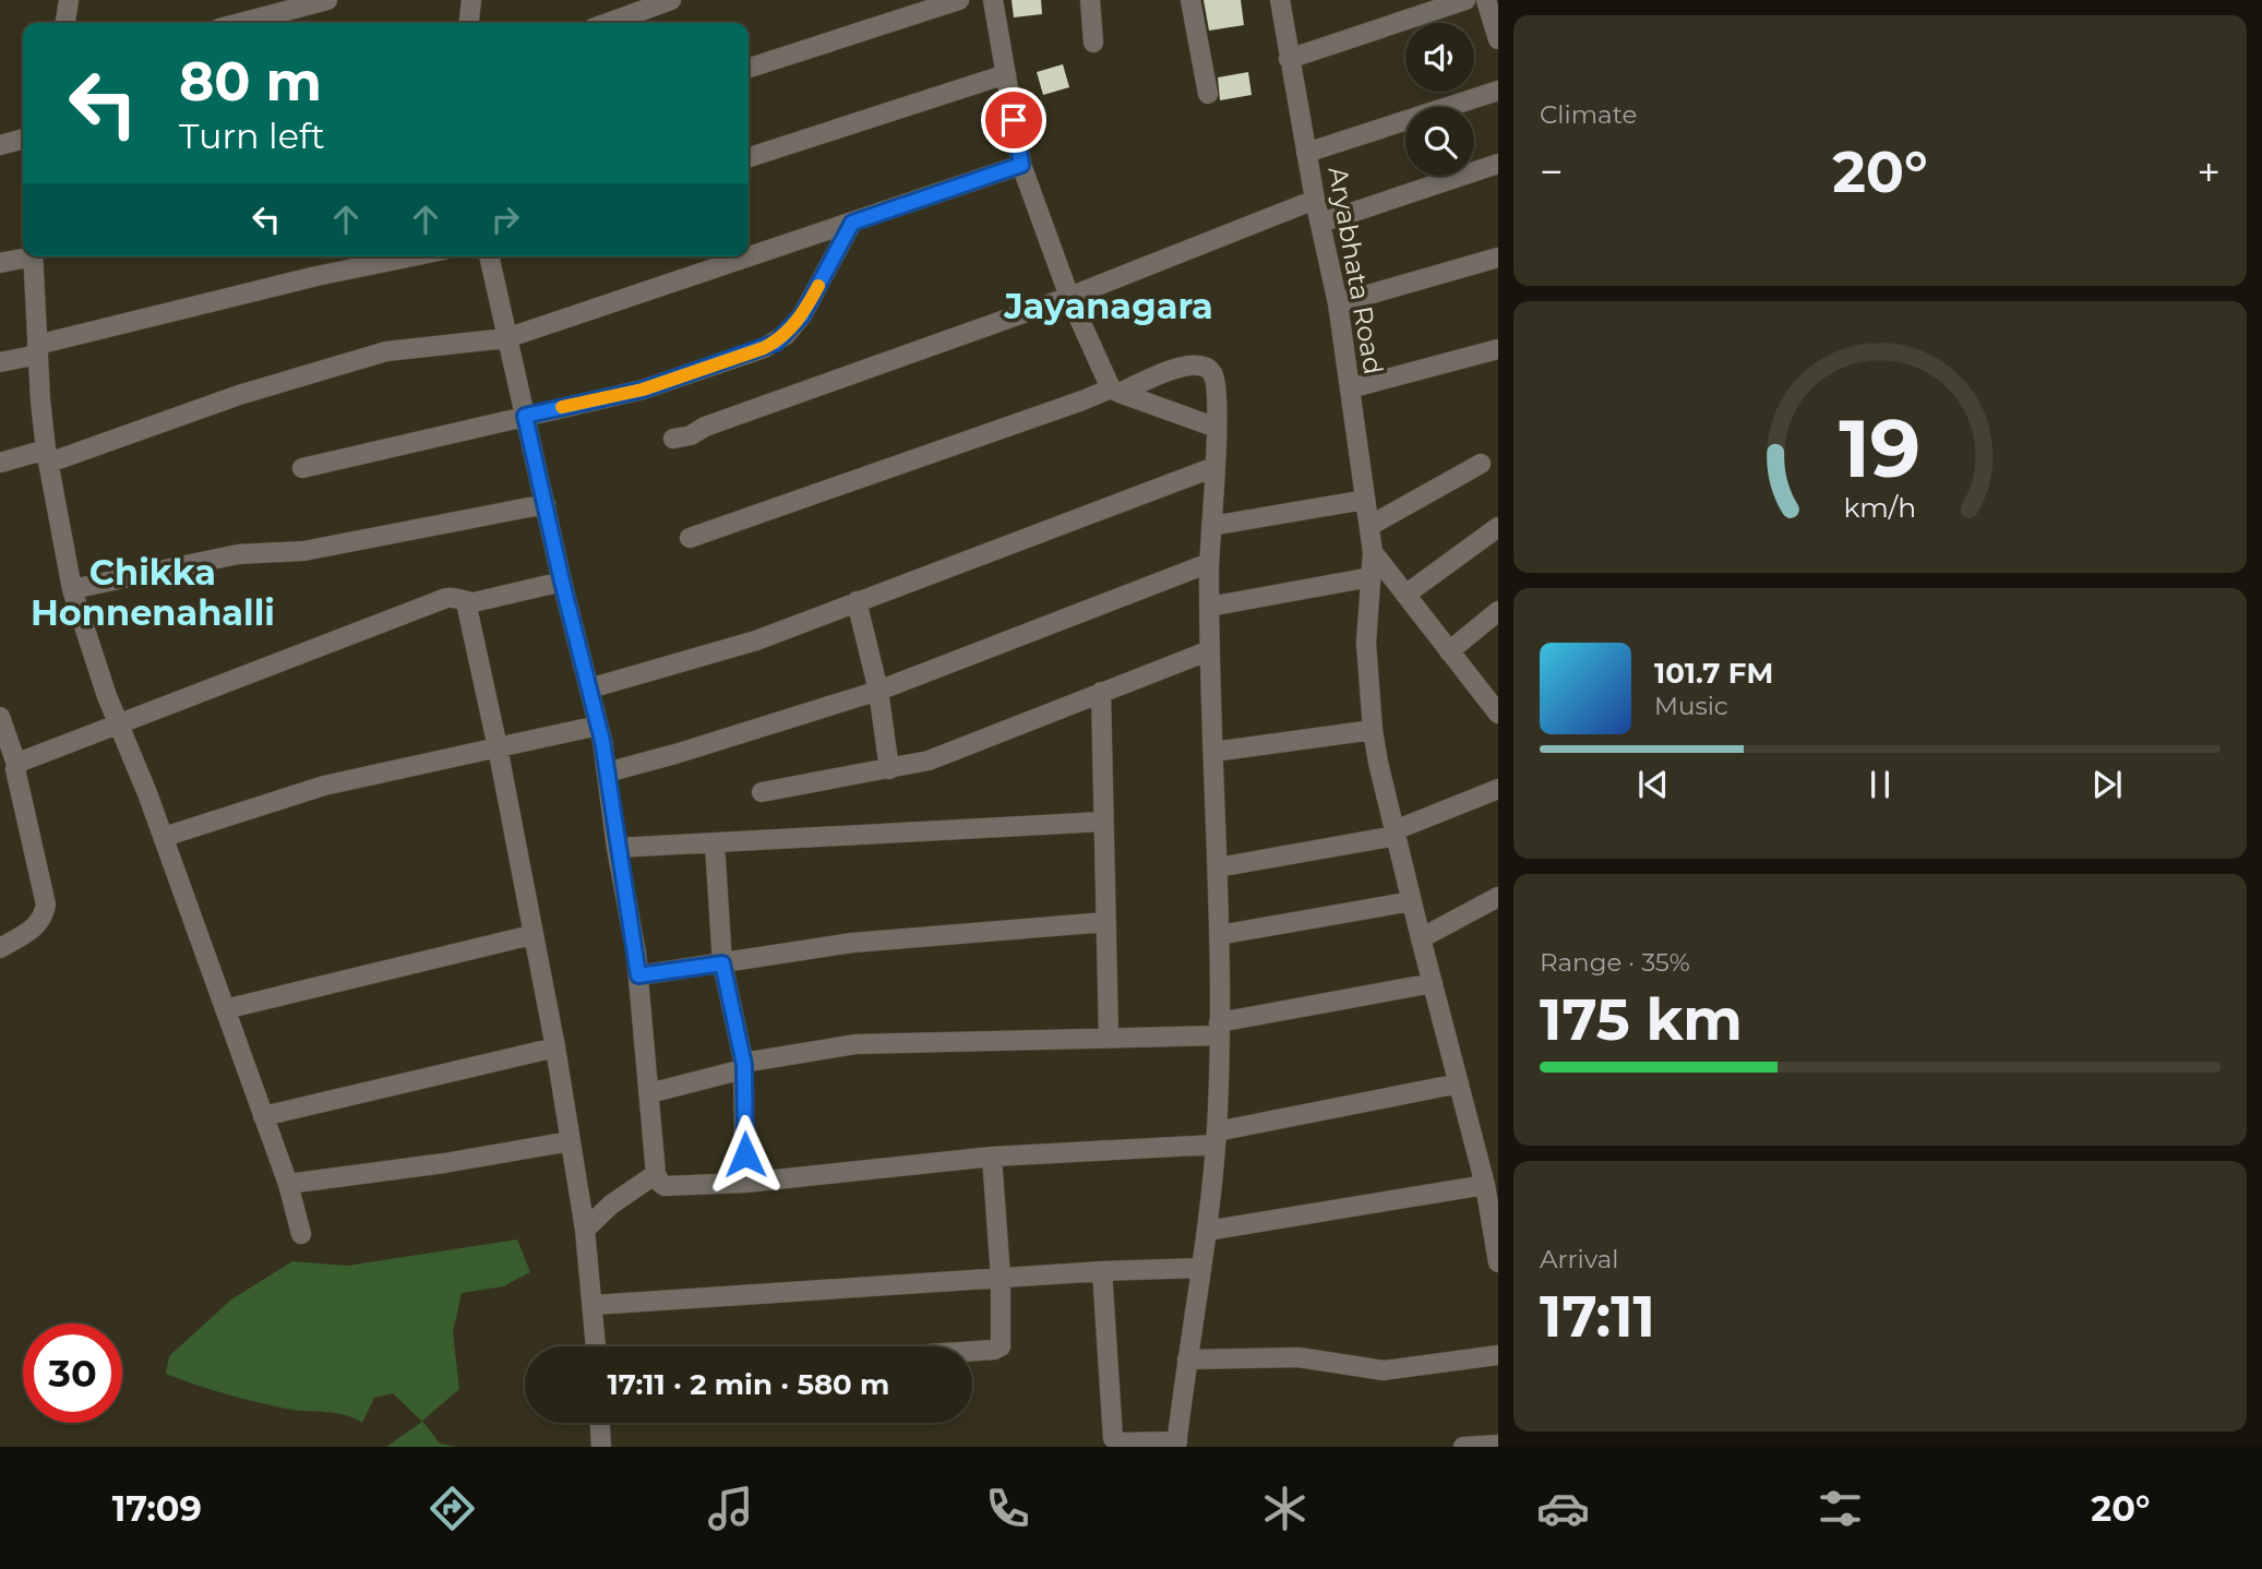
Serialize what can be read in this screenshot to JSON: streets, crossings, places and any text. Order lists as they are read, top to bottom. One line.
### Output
{"streets":{"street":["Aryabhata Road"]},"districts":["Jayanagara","Chikka Honnenahalli"],"page":{"tile":["Climate",["Range · 35%","175 km"],["Arrival","17:11"]],"turn":["80 m","Turn left"],"heat":["−","20°","+"],"song":["101.7 FM","Music"],"limit":"30","trip":"17:11 · 2 min · 580 m","tabs":["17:09","20°"],"gauge":["19","km/h"]}}
